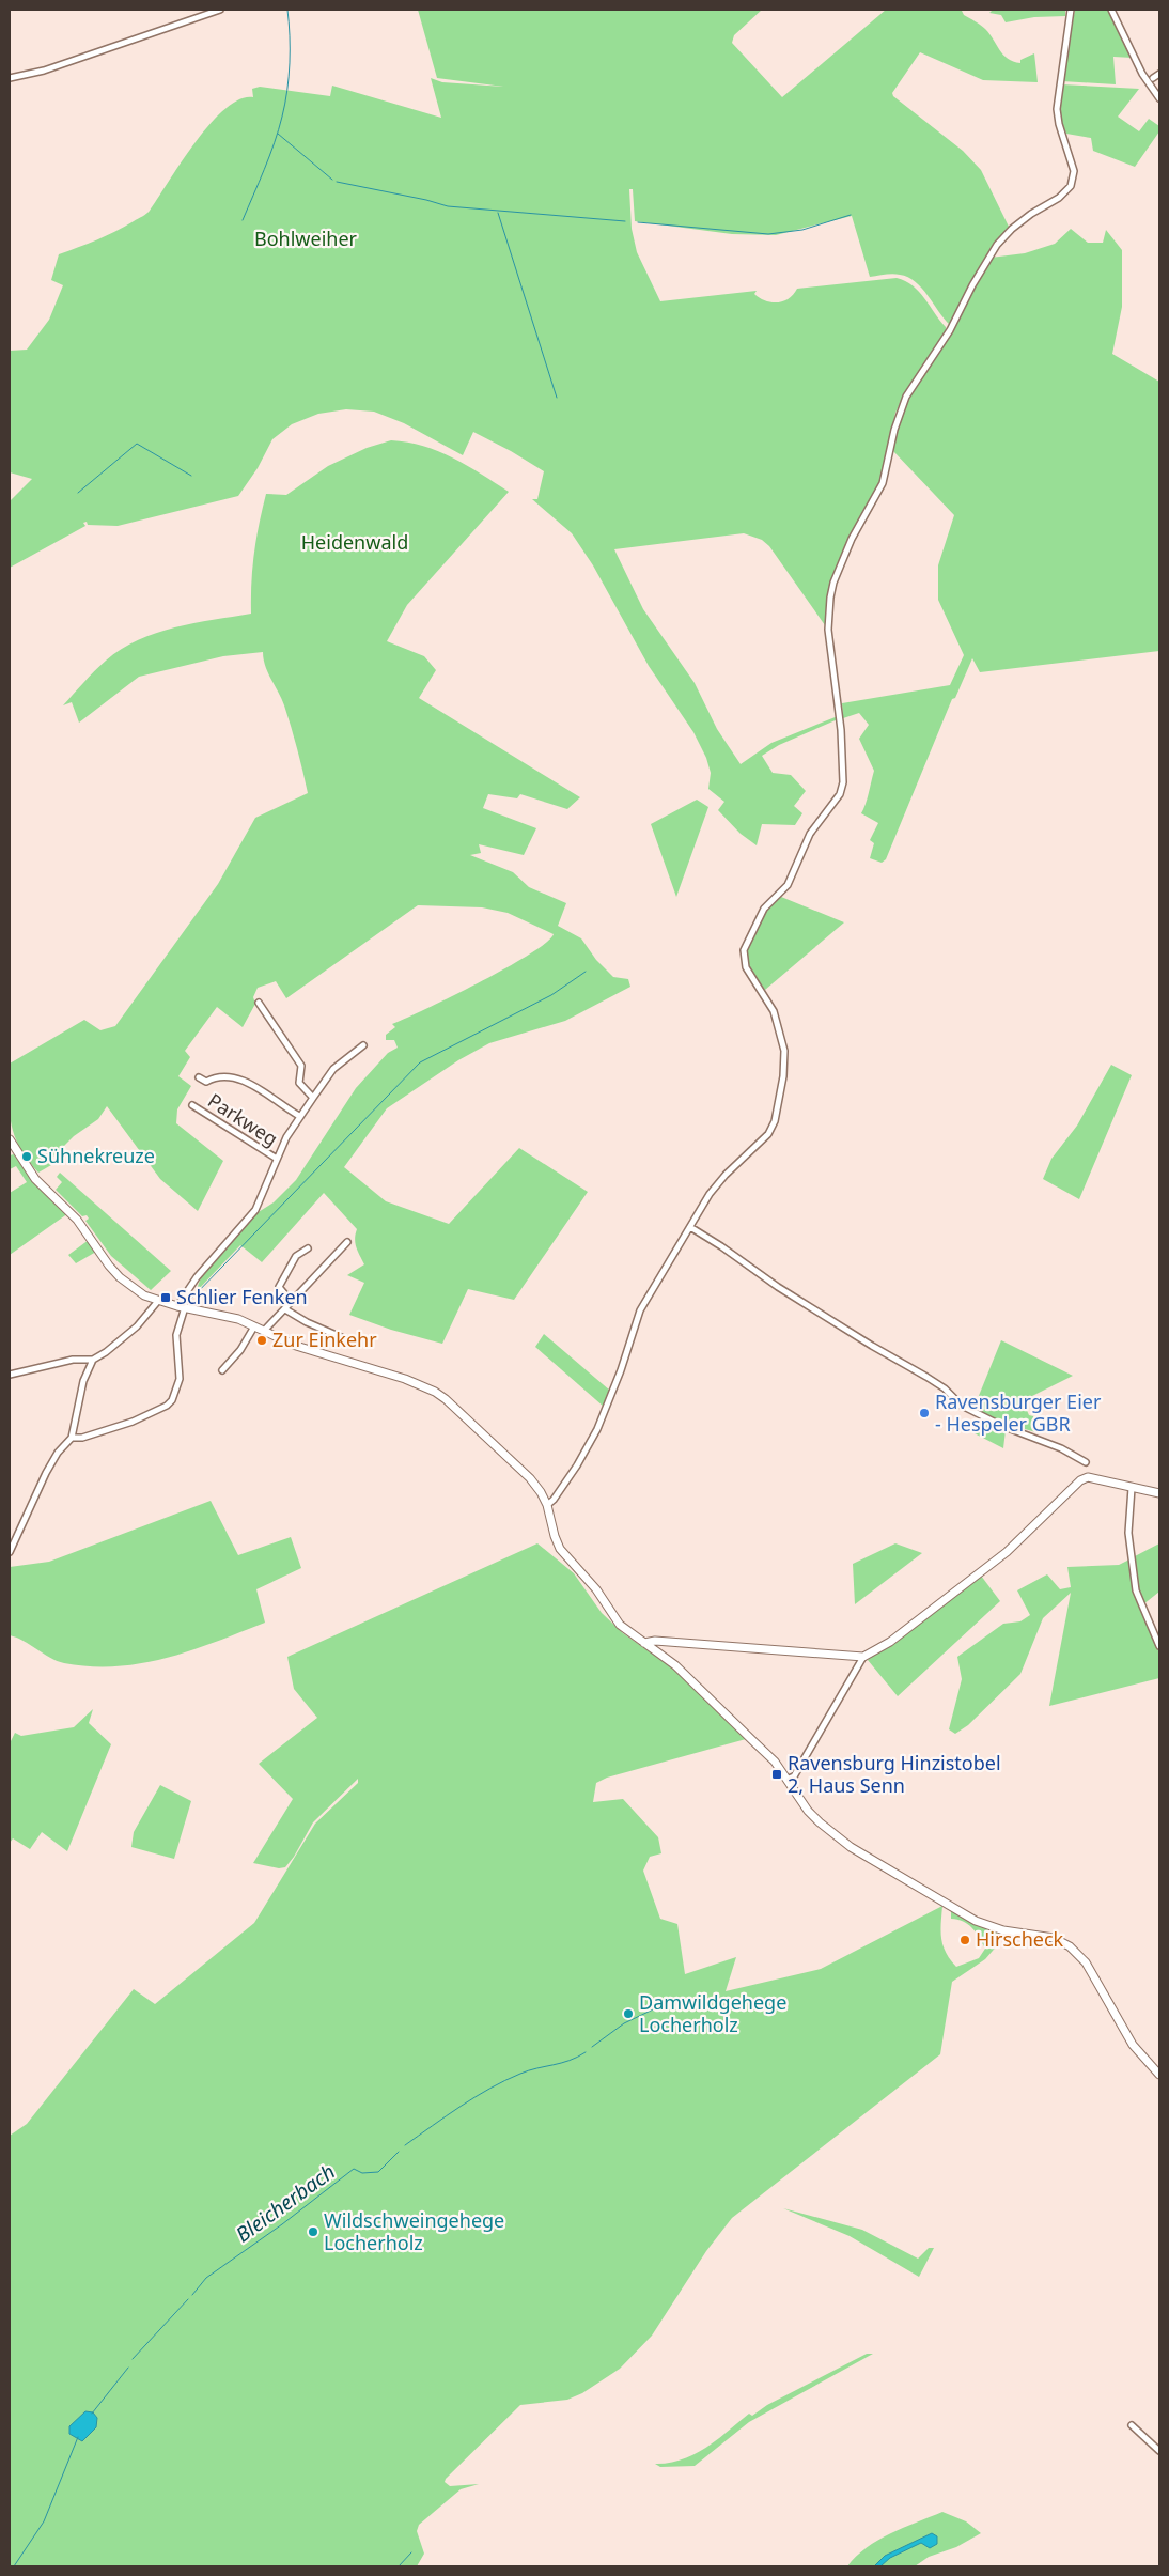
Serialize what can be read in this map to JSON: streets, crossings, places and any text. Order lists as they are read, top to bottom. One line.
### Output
{"streets":{"street":["Parkweg"]},"water":["Bleicherbach"],"parks":["Bohlweiher","Heidenwald"],"places":{"other":["Sühnekreuze","Zur Einkehr","Ravensburger Eier - Hespeler GBR","Hirscheck","Damwildgehege Locherholz","Wildschweingehege Locherholz"],"transit":["Schlier Fenken","Ravensburg Hinzistobel 2, Haus Senn"]}}
